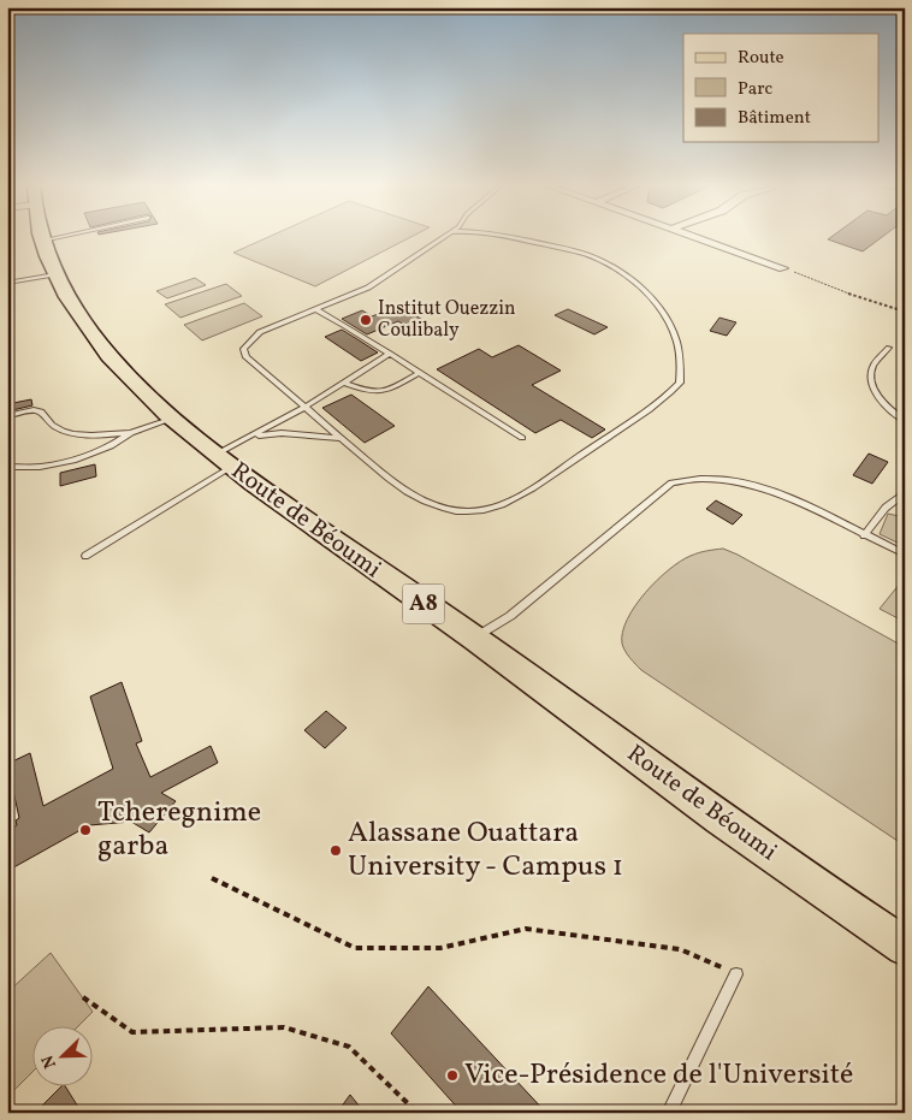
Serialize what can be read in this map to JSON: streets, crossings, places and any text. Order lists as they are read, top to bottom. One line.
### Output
{"streets":{"main road":["Route de Béoumi","A8"]},"places":["Institut Ouezzin Coulibaly","Tcheregnime garba","Alassane Ouattara University - Campus 1","Vice-Présidence de l'Université"],"legend":["Route","Parc","Bâtiment"],"north":"bottom left"}
